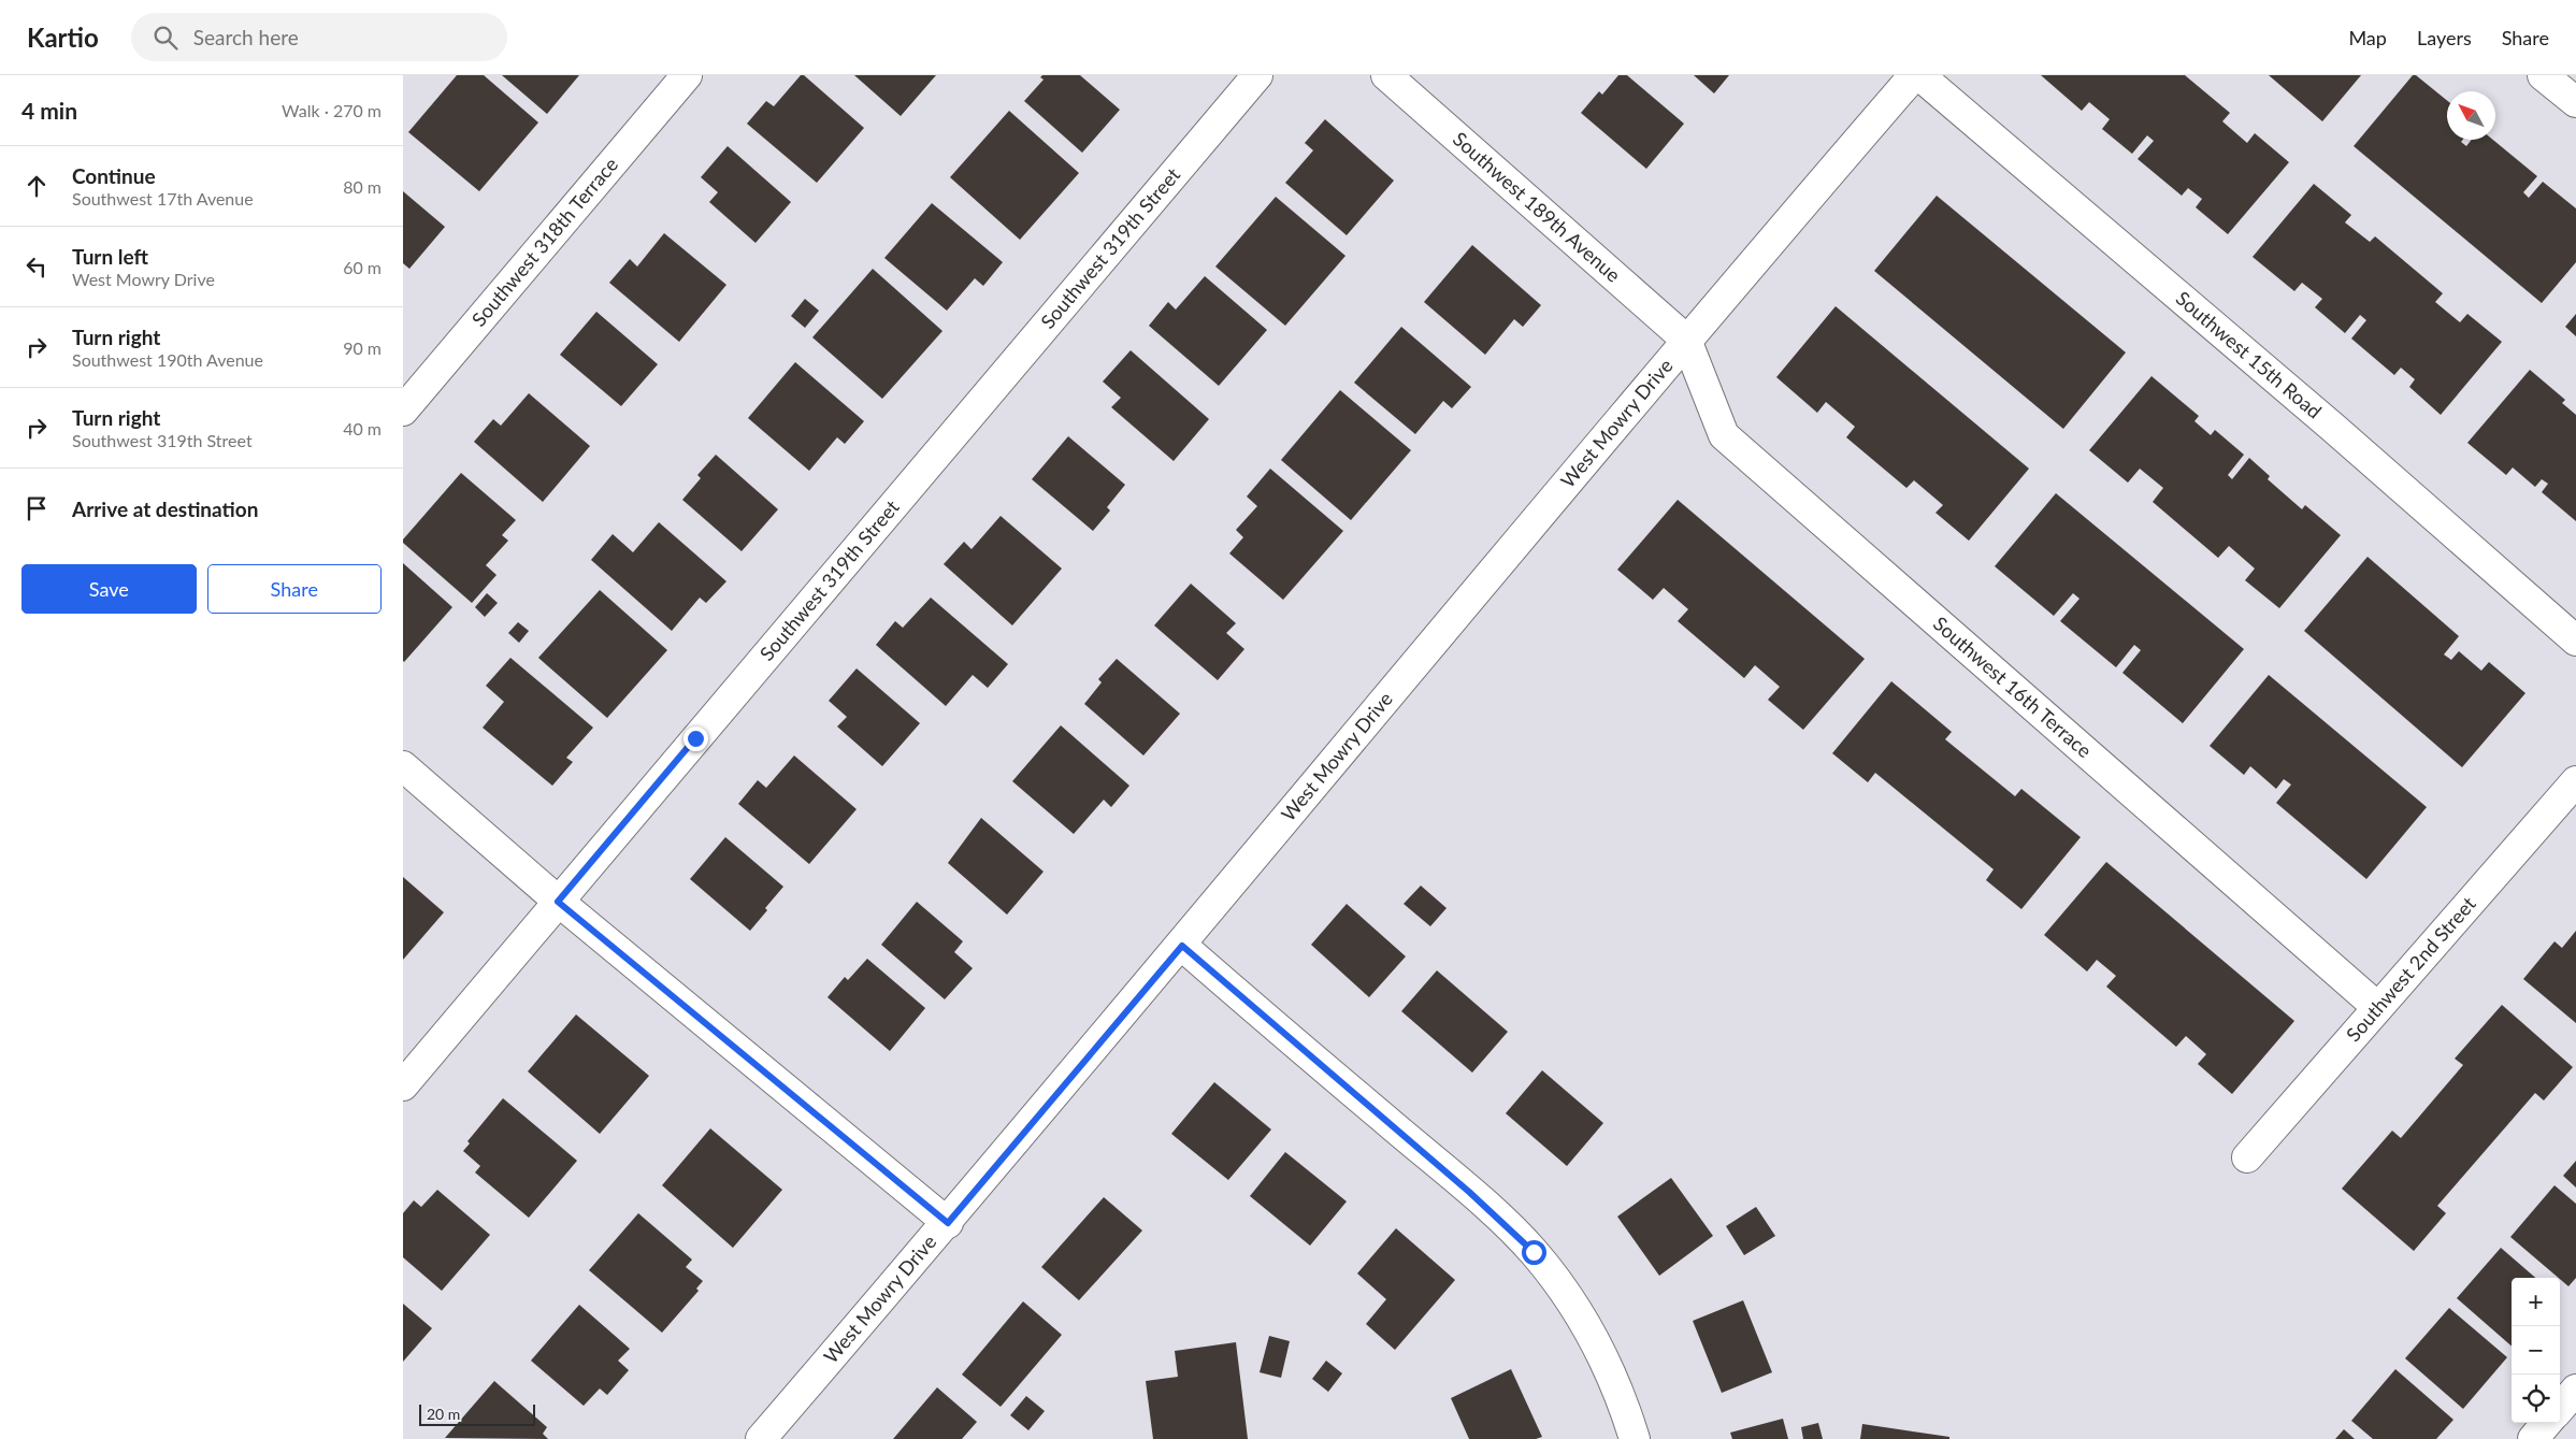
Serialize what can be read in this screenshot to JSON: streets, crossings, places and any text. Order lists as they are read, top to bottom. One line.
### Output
{"streets":{"street":["Southwest 189th Avenue","Southwest 318th Terrace","Southwest 319th Street","Southwest 15th Road","West Mowry Drive","Southwest 16th Terrace","Southwest 2nd Street"]},"crossings":[["Southwest 189th Avenue","West Mowry Drive"],["Southwest 189th Avenue","Southwest 16th Terrace"],["West Mowry Drive","Southwest 16th Terrace"],["Southwest 16th Terrace","Southwest 2nd Street"]],"scale_bar":"20 m","north":"top left","page":{"header":"Kartio","search":"Search here","nav":["Map","Layers","Share"],"heading":["4 min","Walk · 270 m"],"list":[["Continue","Southwest 17th Avenue","80 m"],["Turn left","West Mowry Drive","60 m"],["Turn right","Southwest 190th Avenue","90 m"],["Turn right","Southwest 319th Street","40 m"],"Arrive at destination"],"buttons":["Save","Share"],"map_buttons":["+","−"],"scale":"20 m"}}
